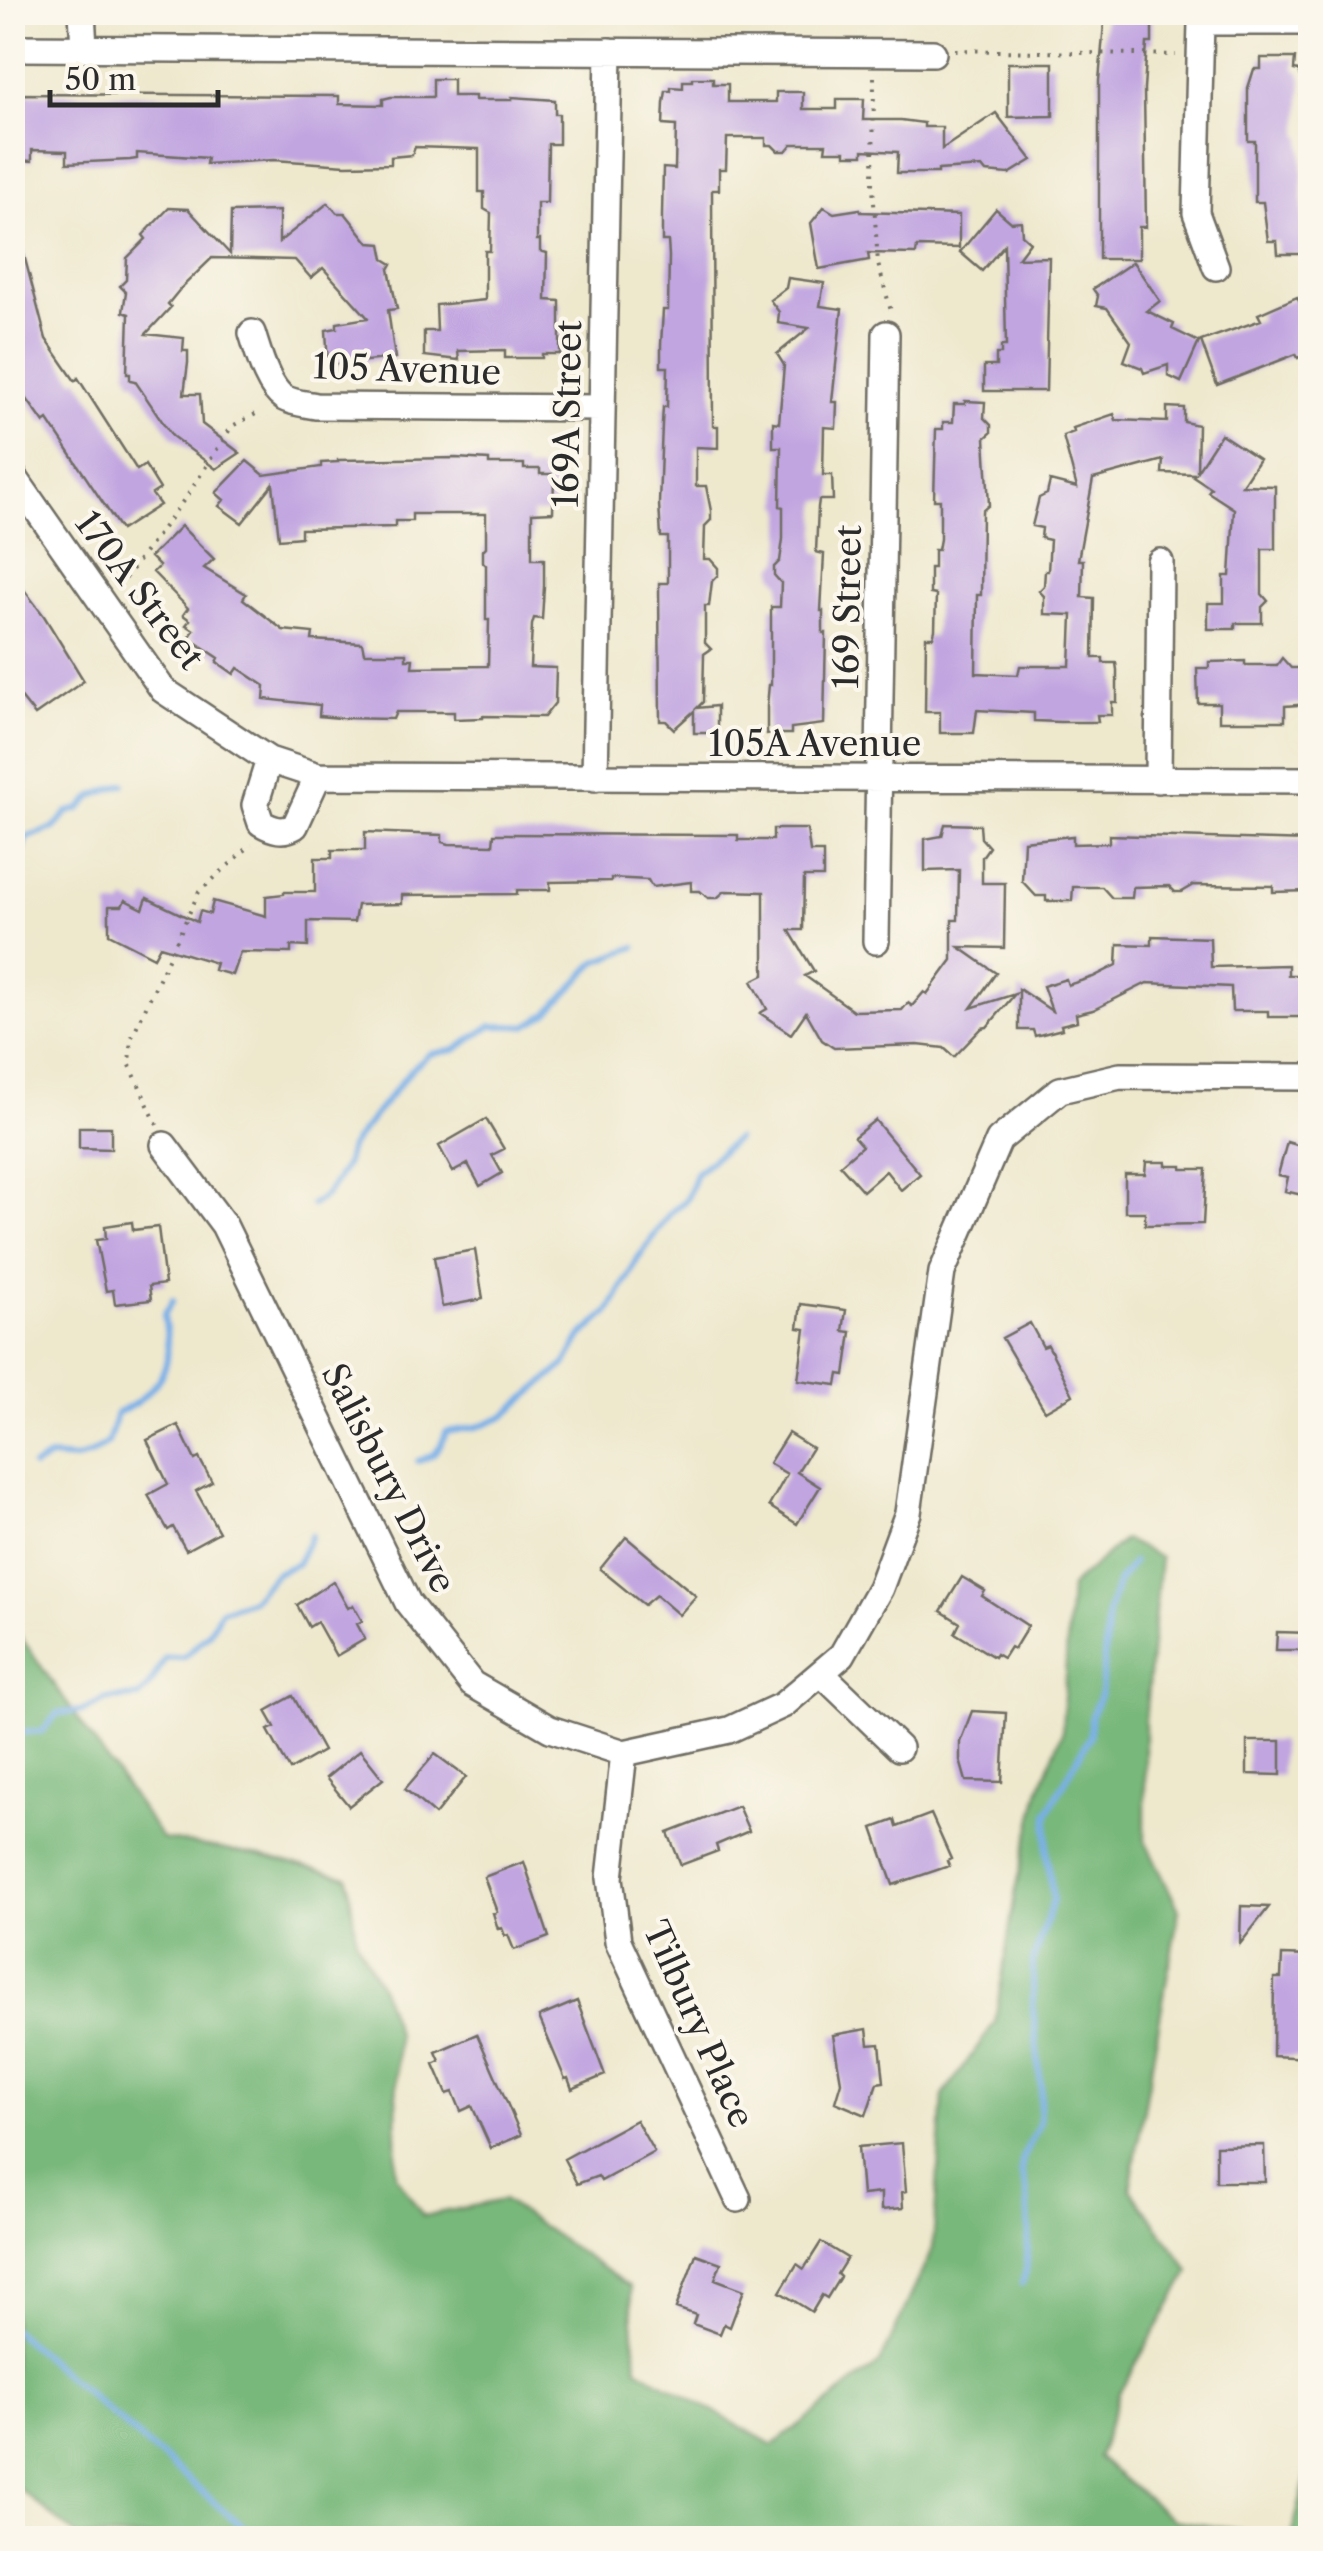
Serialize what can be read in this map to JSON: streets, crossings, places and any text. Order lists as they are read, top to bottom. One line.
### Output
{"streets":{"street":["105 Avenue","169A Street","170A Street","169 Street","105A Avenue","Salisbury Drive","Tilbury Place"]},"crossings":[["105 Avenue","169A Street"],["169A Street","105A Avenue"],["170A Street","105A Avenue"],["169 Street","105A Avenue"],["Salisbury Drive","Tilbury Place"]],"scale_bar":"50 m"}
